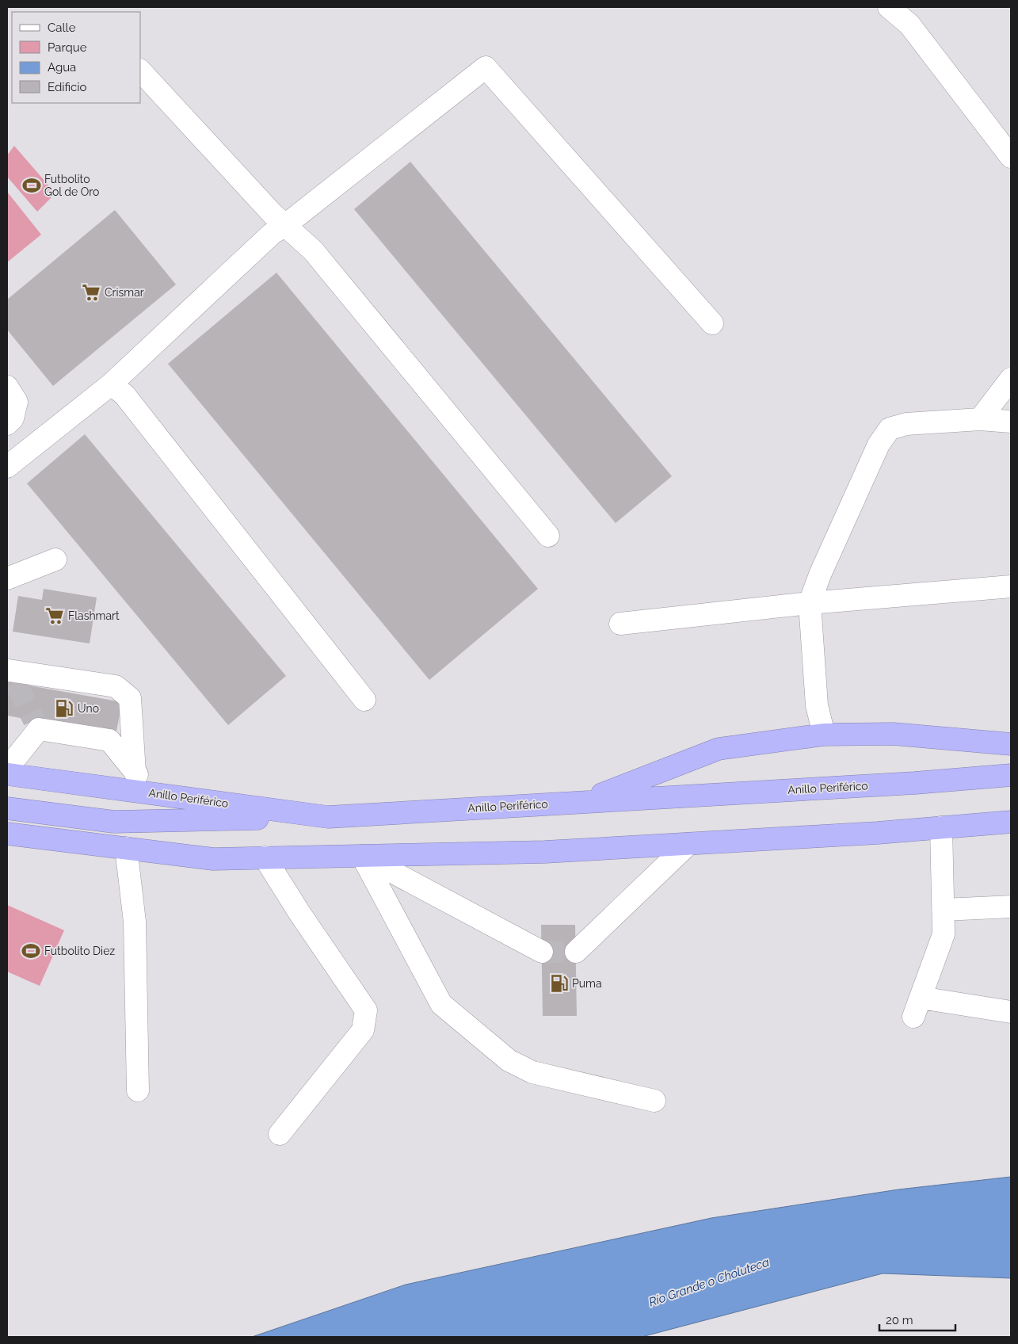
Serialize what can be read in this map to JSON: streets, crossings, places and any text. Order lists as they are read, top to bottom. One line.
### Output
{"streets":{"highway":["Anillo Periférico"]},"water":["Río Grande o Choluteca"],"places":{"sports":["Futbolito Gol de Oro","Futbolito Diez"],"supermarket":["Crismar","Flashmart"],"fuel station":["Uno","Puma"]},"legend":["Calle","Parque","Agua","Edificio"],"scale_bar":"20 m"}
